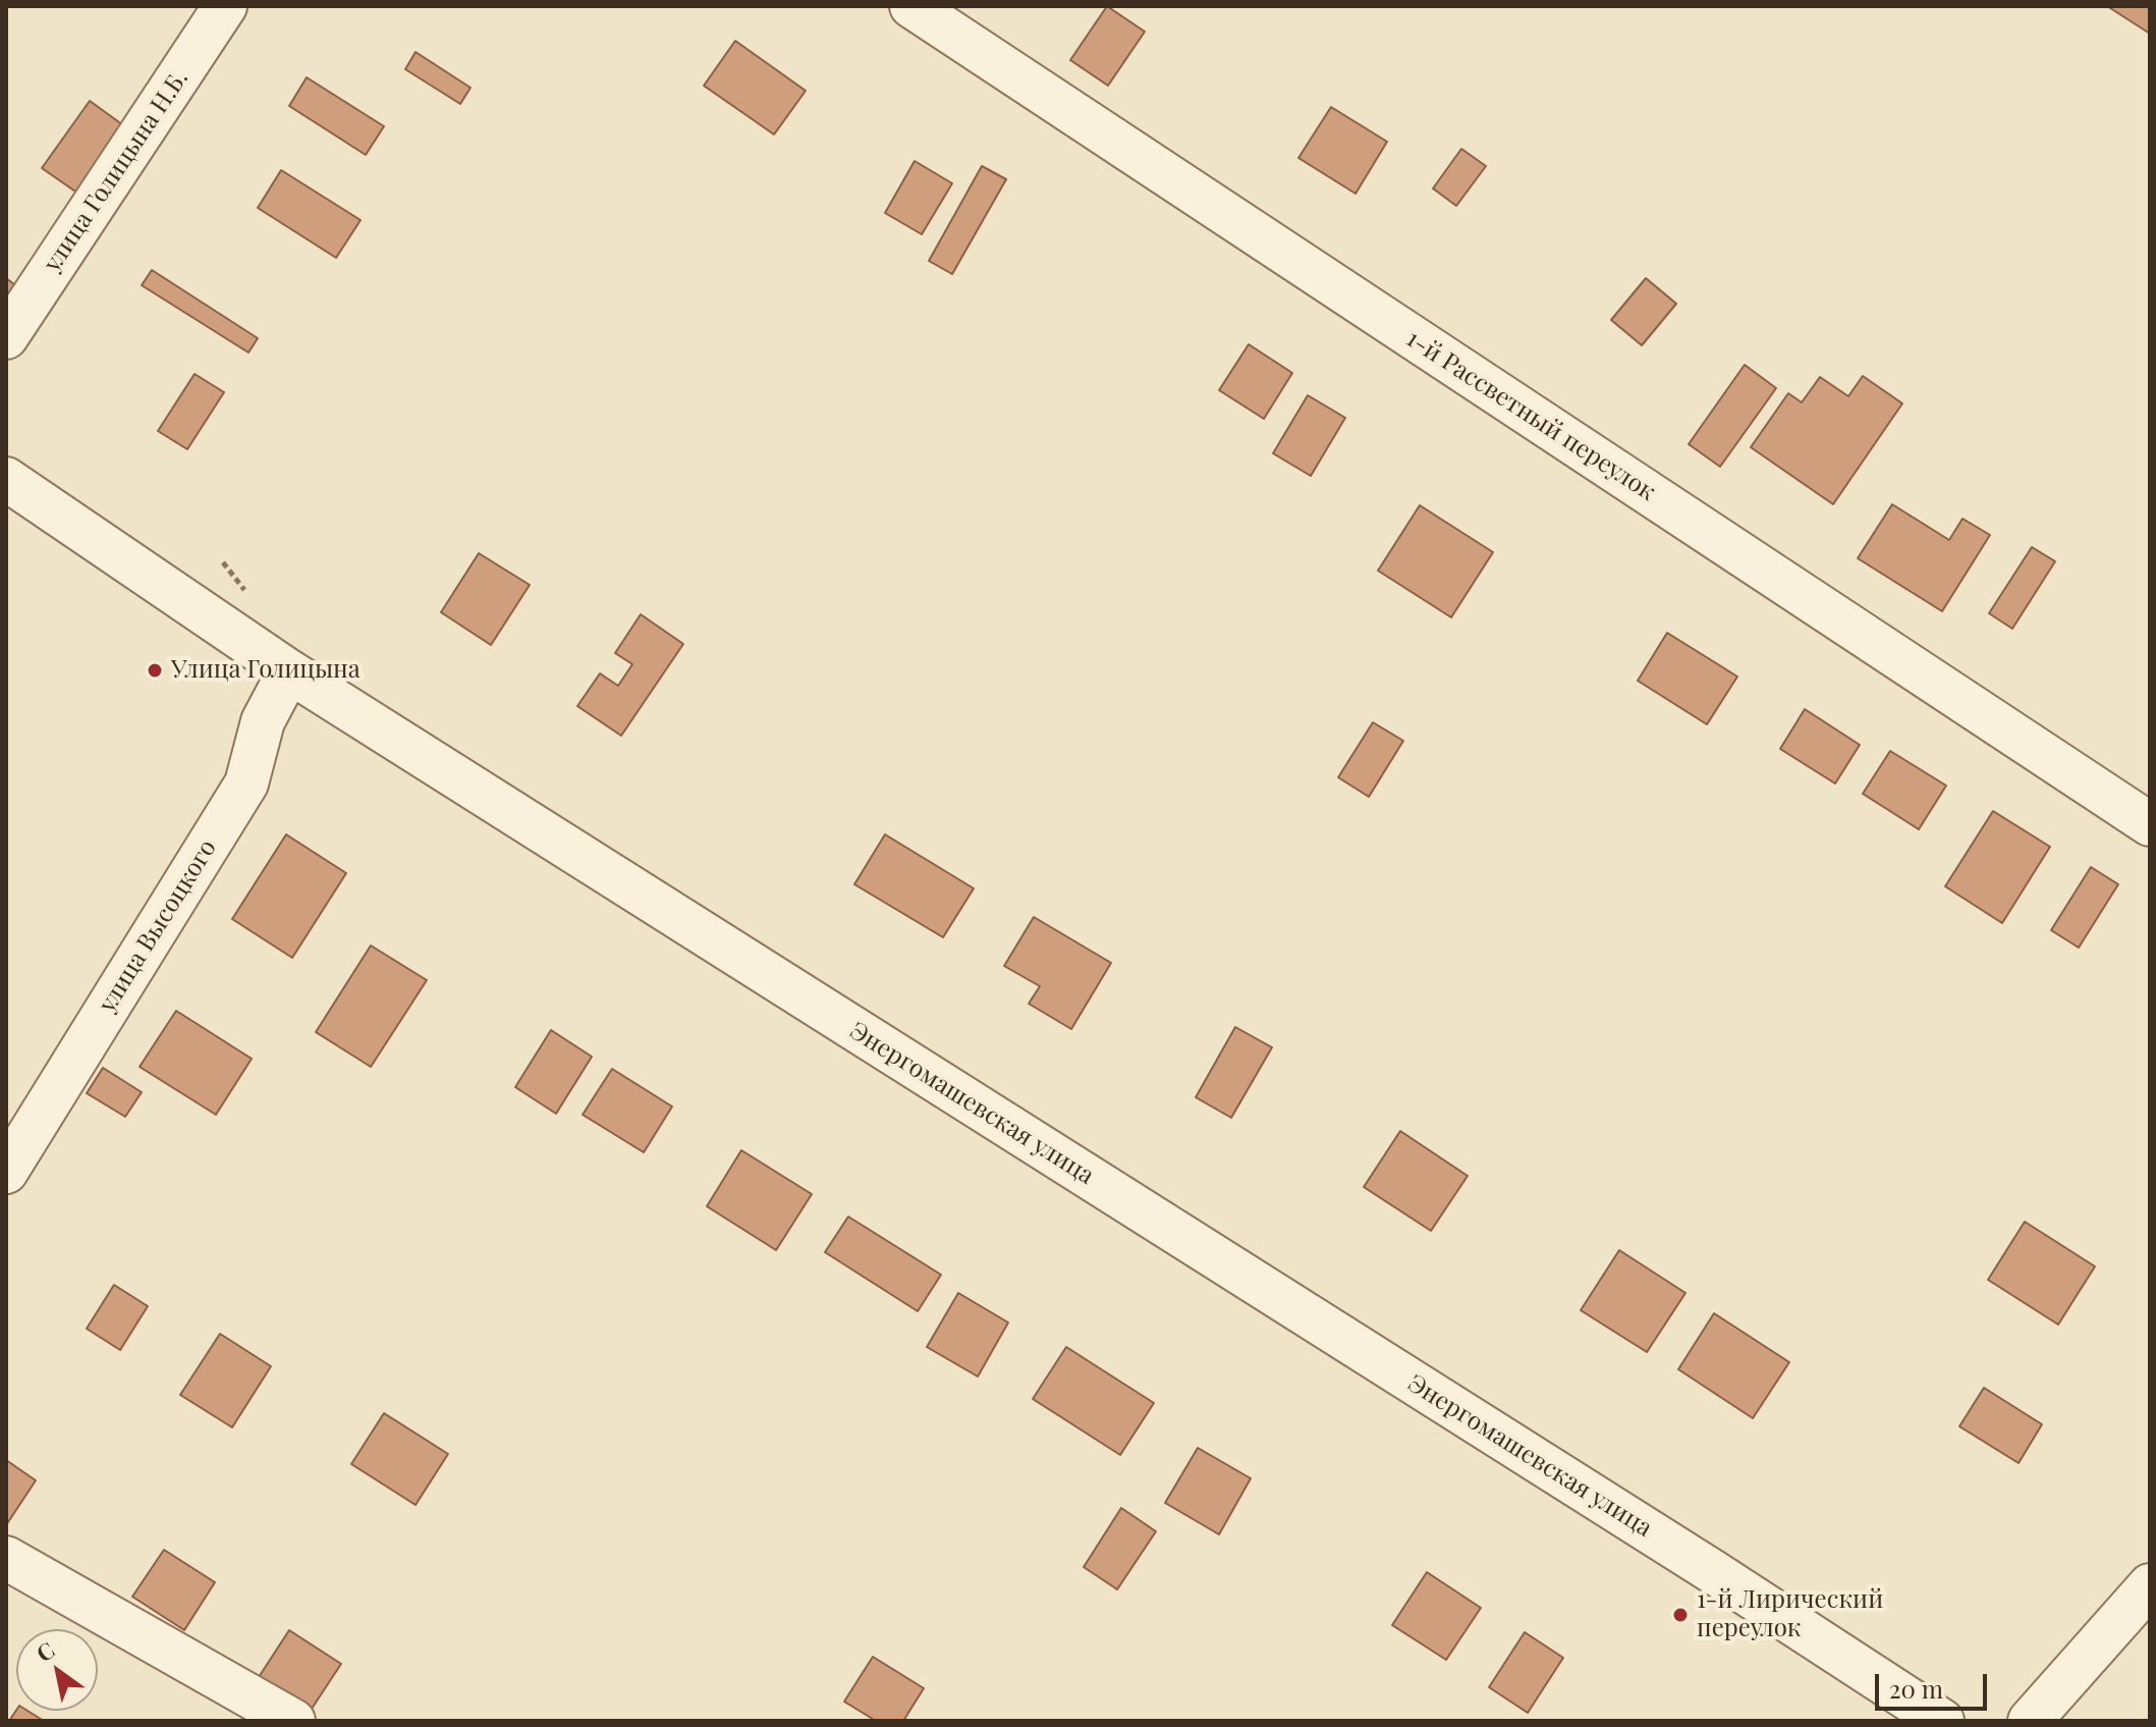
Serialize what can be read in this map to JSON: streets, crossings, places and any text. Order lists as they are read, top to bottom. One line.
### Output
{"streets":{"street":["улица Голицына Н.Б.","1-й Рассветный переулок","улица Высоцкого","Энергомашевская улица"]},"crossings":[["улица Высоцкого","Энергомашевская улица"]],"places":["Улица Голицына","1-й Лирический переулок"],"scale_bar":"20 m","north":"top left"}
